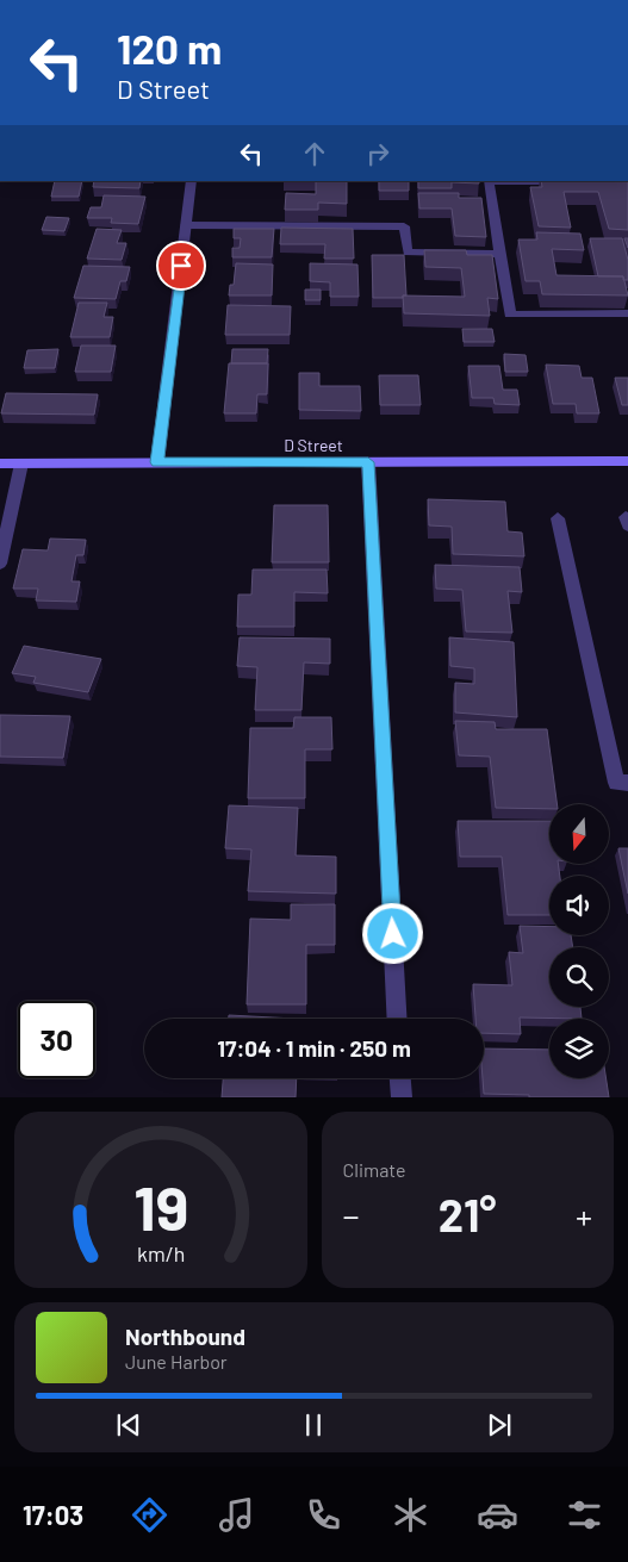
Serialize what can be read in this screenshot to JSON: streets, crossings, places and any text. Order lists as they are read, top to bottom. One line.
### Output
{"streets":{"street":["D Street"]},"north":"bottom","page":{"turn":["120 m","D Street"],"limit":"30","trip":"17:04 · 1 min · 250 m","tile":"Climate","heat":["−","21°","+"],"song":["Northbound","June Harbor"],"tabs":"17:03","gauge":["19","km/h"]}}
